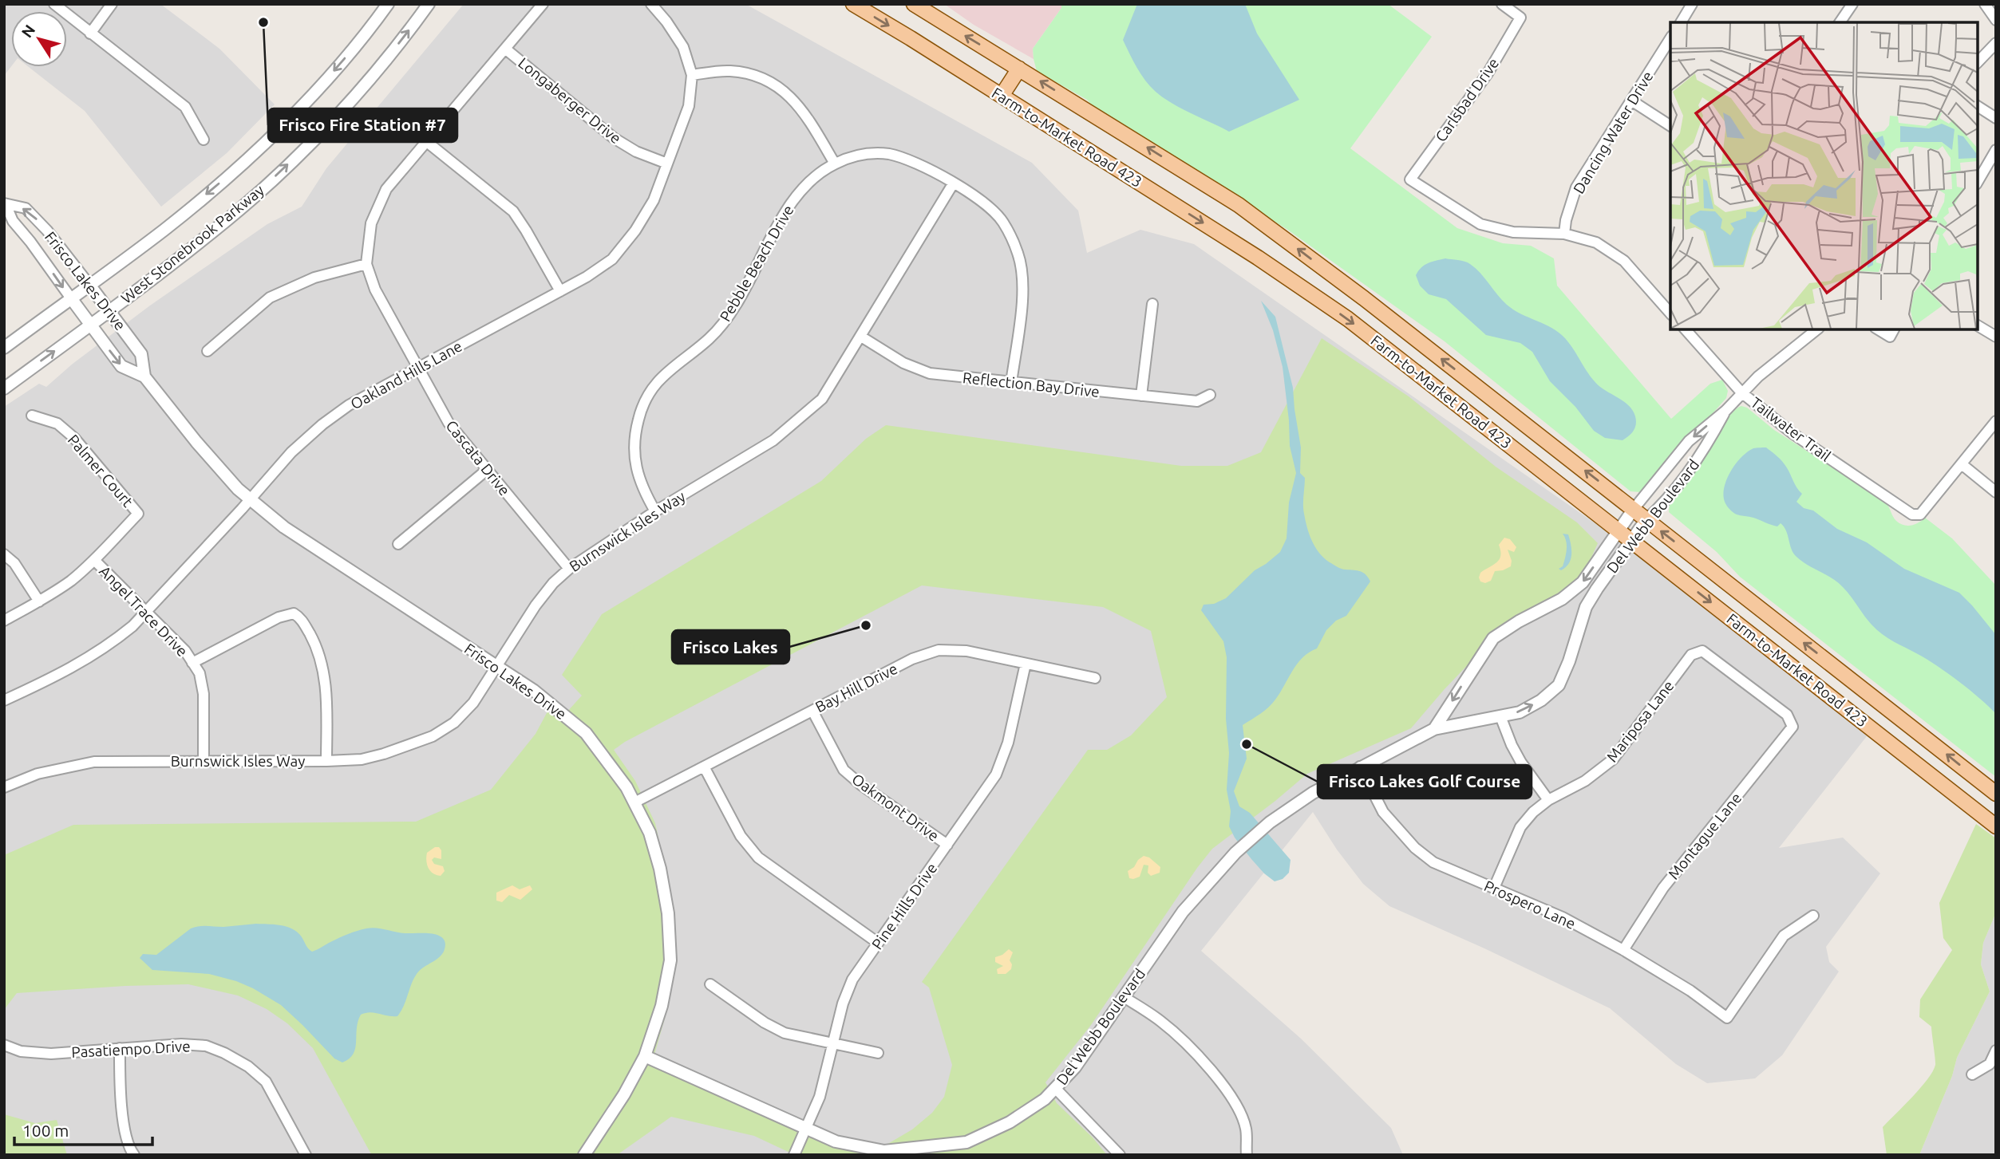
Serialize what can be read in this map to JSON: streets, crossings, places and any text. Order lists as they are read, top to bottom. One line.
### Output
{"streets":{"main road":["Farm-to-Market Road 423"],"street":["Carlsbad Drive","Longaberger Drive","Dancing Water Drive","West Stonebrook Parkway","Pebble Beach Drive","Frisco Lakes Drive","Oakland Hills Lane","Reflection Bay Drive","Tailwater Trail","Cascata Drive","Palmer Court","Del Webb Boulevard","Burnswick Isles Way","Angel Trace Drive","Bay Hill Drive","Mariposa Lane","Oakmont Drive","Montague Lane","Prospero Lane","Pine Hills Drive","Pasatiempo Drive"]},"crossings":[["Carlsbad Drive","Dancing Water Drive"],["Longaberger Drive","Oakland Hills Lane"],["Longaberger Drive","Cascata Drive"],["Farm-to-Market Road 423","Del Webb Boulevard"],["West Stonebrook Parkway","Frisco Lakes Drive"],["Pebble Beach Drive","Reflection Bay Drive"],["Pebble Beach Drive","Burnswick Isles Way"],["Frisco Lakes Drive","Oakland Hills Lane"],["Frisco Lakes Drive","Del Webb Boulevard"],["Frisco Lakes Drive","Burnswick Isles Way"],["Frisco Lakes Drive","Bay Hill Drive"],["Oakland Hills Lane","Cascata Drive"],["Oakland Hills Lane","Angel Trace Drive"],["Reflection Bay Drive","Burnswick Isles Way"],["Tailwater Trail","Del Webb Boulevard"],["Cascata Drive","Burnswick Isles Way"],["Palmer Court","Angel Trace Drive"],["Del Webb Boulevard","Prospero Lane"],["Del Webb Boulevard","Pine Hills Drive"],["Burnswick Isles Way","Angel Trace Drive"],["Bay Hill Drive","Oakmont Drive"],["Bay Hill Drive","Pine Hills Drive"],["Mariposa Lane","Montague Lane"],["Mariposa Lane","Prospero Lane"],["Oakmont Drive","Pine Hills Drive"],["Montague Lane","Prospero Lane"]],"places":["Frisco Fire Station #7","Frisco Lakes","Frisco Lakes Golf Course"],"scale_bar":"100 m","north":"top left"}
